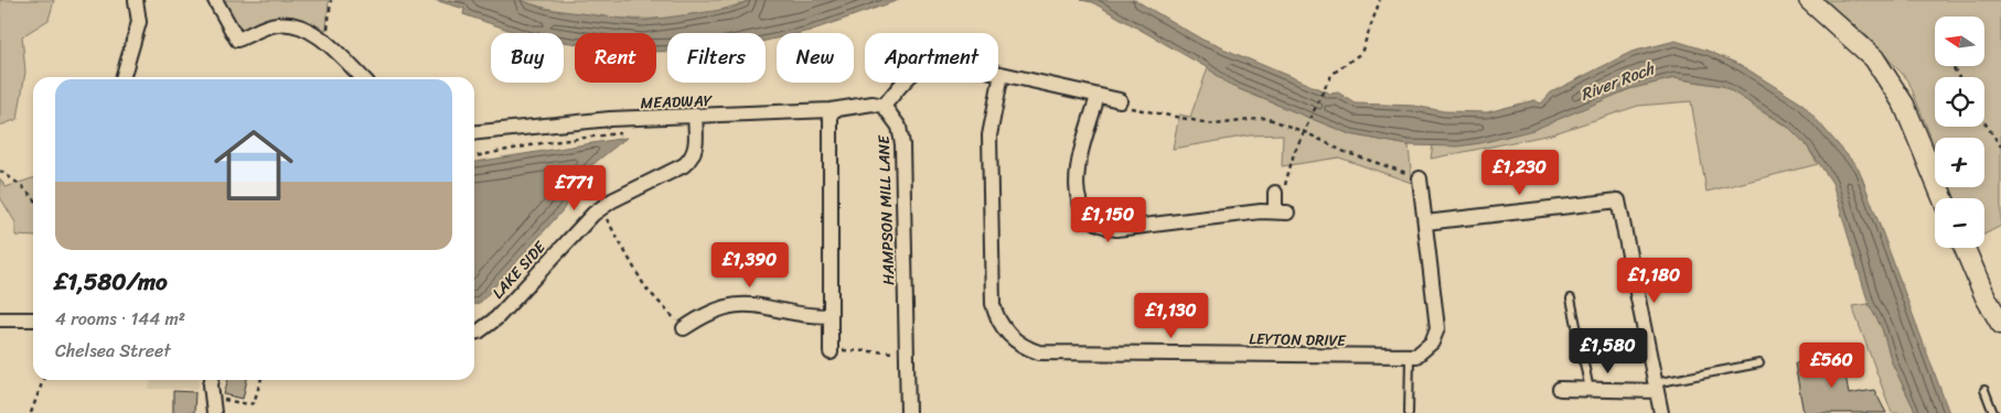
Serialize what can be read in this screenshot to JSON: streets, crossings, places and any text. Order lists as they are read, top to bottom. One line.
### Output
{"streets":{"street":["MEADWAY","HAMPSON MILL LANE","LAKE SIDE","LEYTON DRIVE"]},"crossings":[["MEADWAY","HAMPSON MILL LANE"],["MEADWAY","LAKE SIDE"]],"water":["River Roch"],"north":"left","page":{"map_buttons":["+","−"],"chip":["Buy","Rent","Filters","New","Apartment"],"list":[{"name":"£1,580/mo","note":"4 rooms · 144 m² · Chelsea Street"}],"price":["£1,230","£771","£1,150","£1,390","£1,180","£1,130","£1,580","£560"]}}
